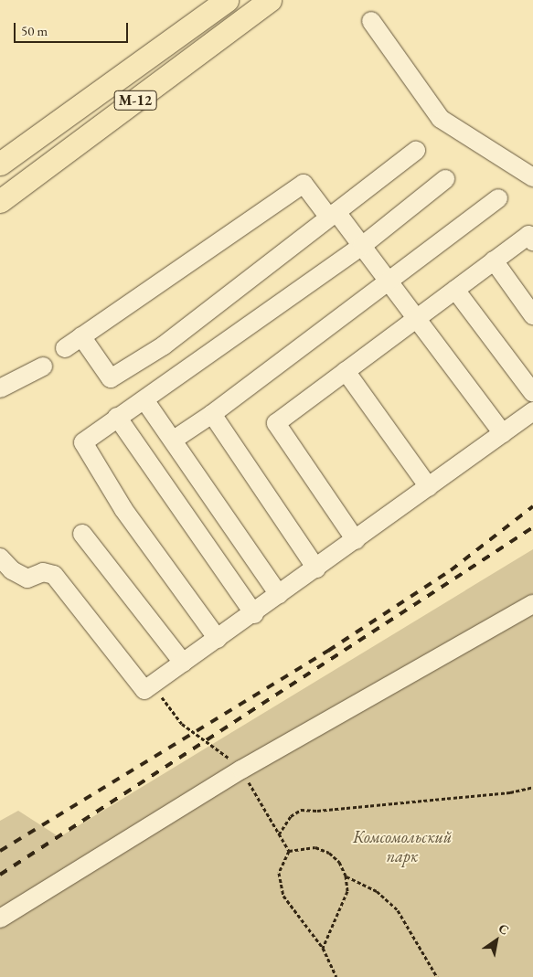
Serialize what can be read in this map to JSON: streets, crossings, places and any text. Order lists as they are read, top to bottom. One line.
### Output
{"streets":{"main road":["М-12"]},"parks":["Комсомольский парк"],"scale_bar":"50 m","north":"top right"}
